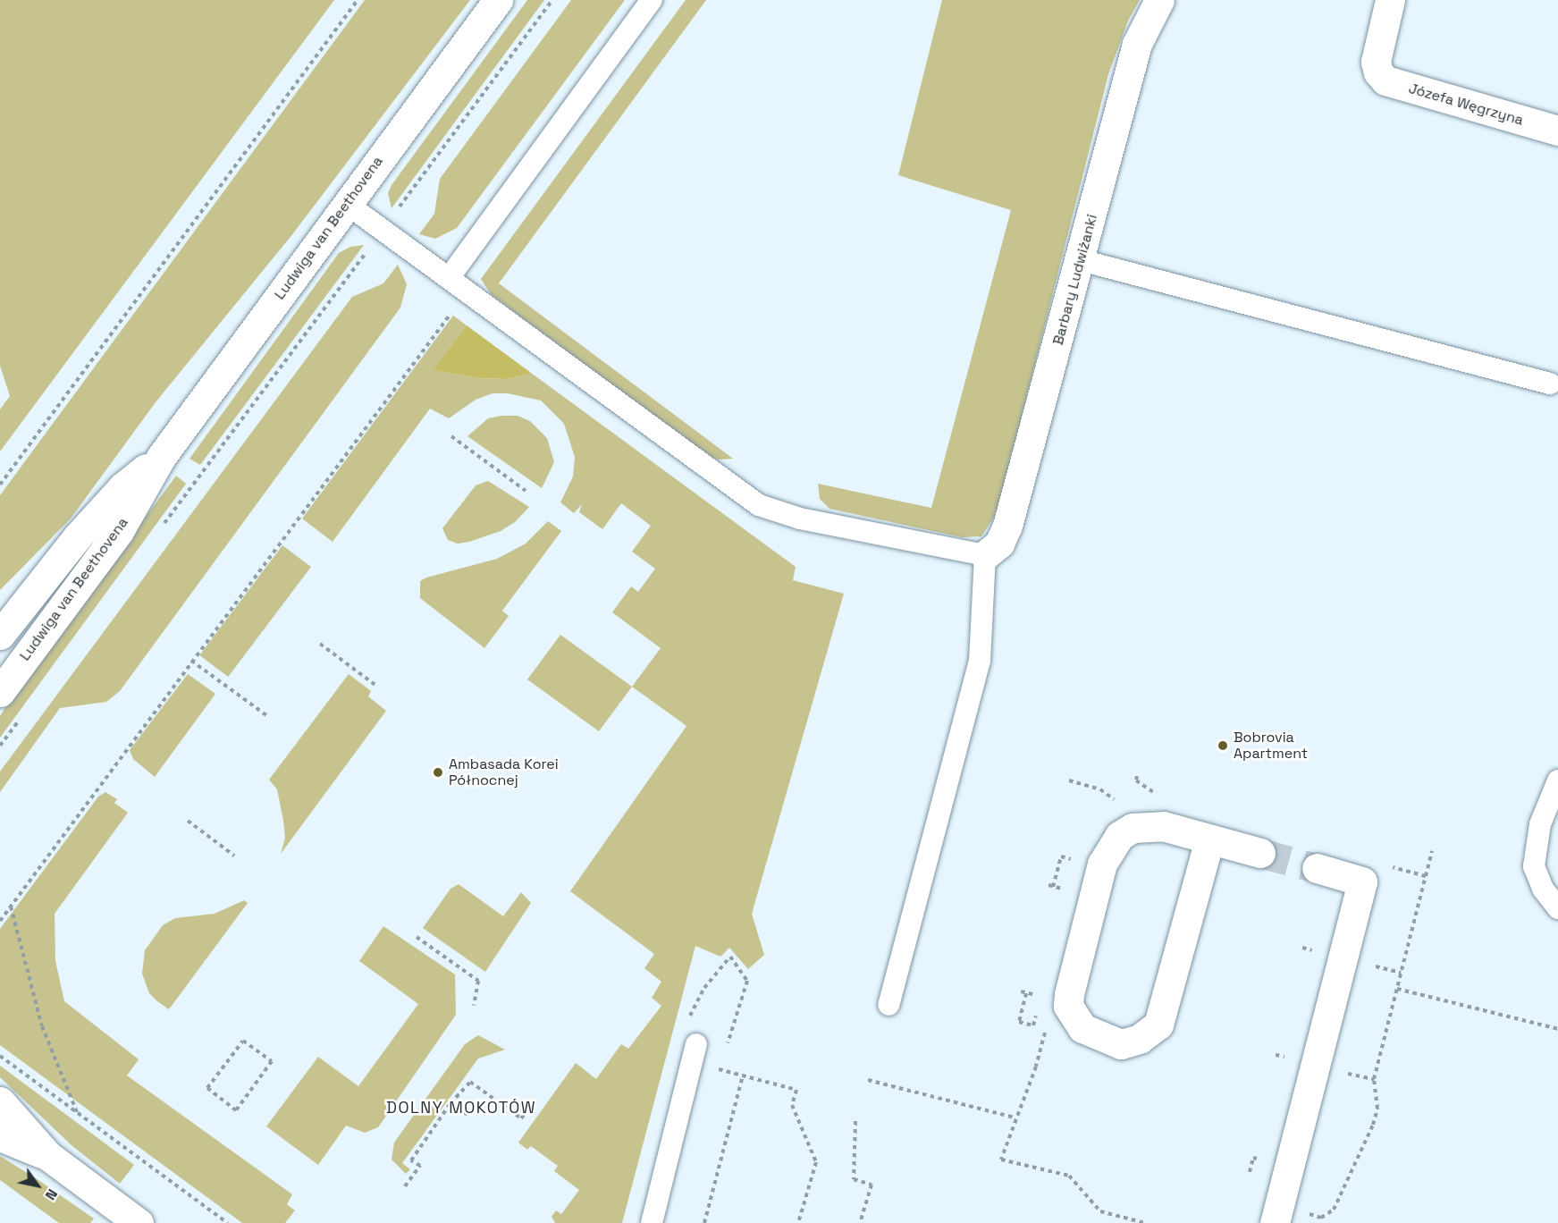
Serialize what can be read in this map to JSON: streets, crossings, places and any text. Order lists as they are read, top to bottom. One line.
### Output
{"streets":{"street":["Józefa Węgrzyna","Ludwiga van Beethovena","Barbary Ludwiżanki"]},"districts":["DOLNY MOKOTÓW"],"places":["Bobrovia Apartment","Ambasada Korei Północnej"],"north":"bottom right"}
